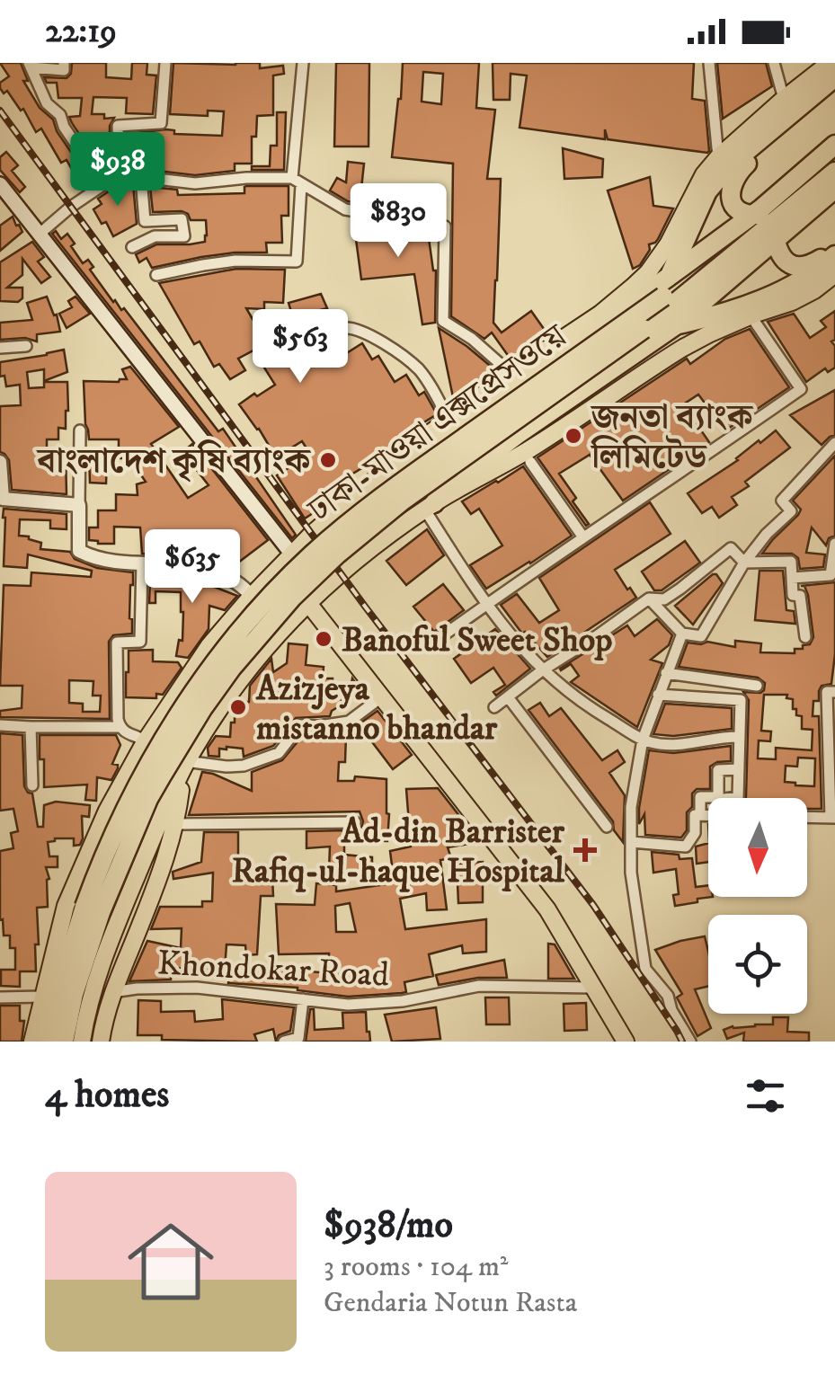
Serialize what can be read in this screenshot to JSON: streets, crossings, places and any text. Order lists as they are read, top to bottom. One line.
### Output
{"streets":{"highway":["ঢাকা-মাওয়া এক্সপ্রেসওয়ে"],"street":["Khondokar Road"]},"places":{"other":["জনতা ব্যাংক লিমিটেড","বাংলাদেশ কৃষি ব্যাংক","Banoful Sweet Shop","Azizjeya mistanno bhandar"],"health":["Ad-din Barrister Rafiq-ul-haque Hospital"]},"north":"bottom","page":{"status":"22:19","price":["$938","$830","$563","$635"],"heading":"4 homes","list":[{"name":"$938/mo","note":"3 rooms · 104 m² · Gendaria Notun Rasta"}]}}
